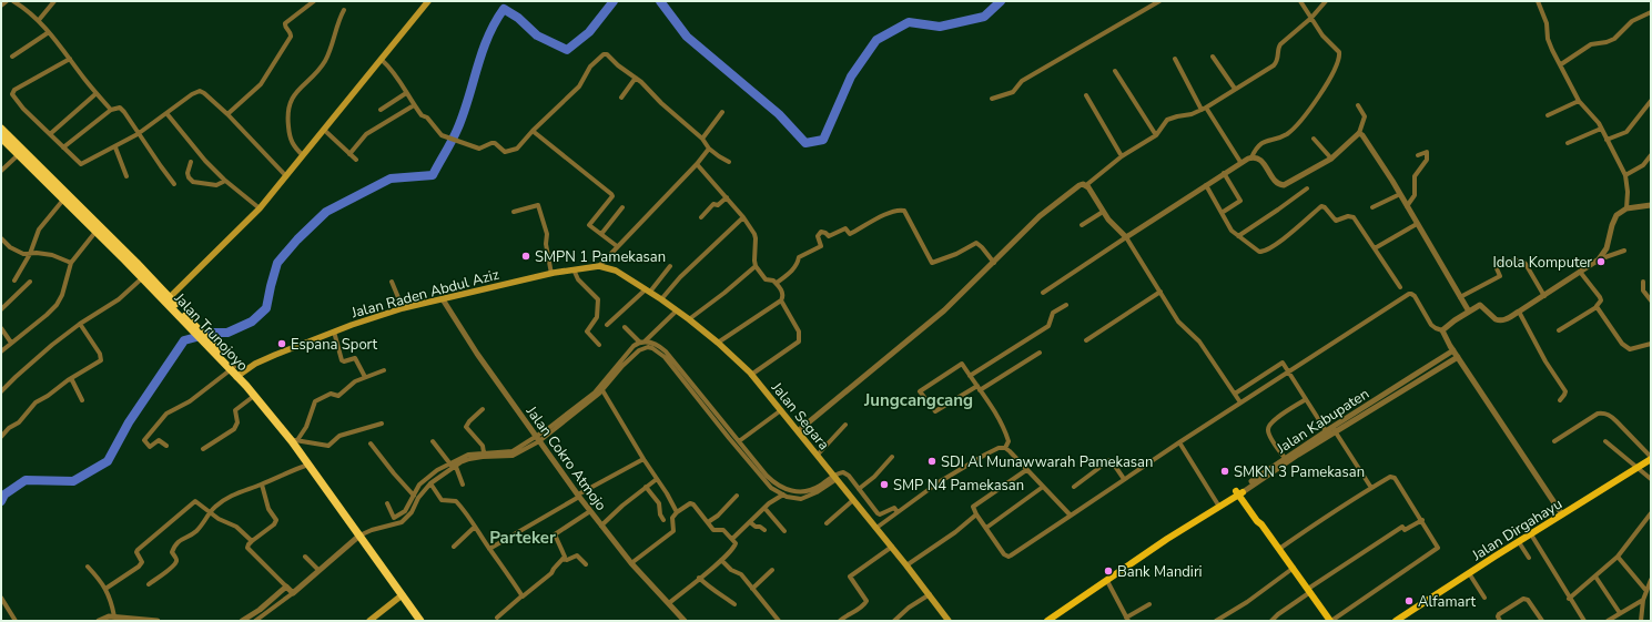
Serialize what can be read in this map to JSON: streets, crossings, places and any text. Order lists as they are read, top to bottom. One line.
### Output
{"streets":{"highway":["Jalan Trunojoyo"],"main road":["Jalan Raden Abdul Aziz","Jalan Segara","Jalan Kabupaten","Jalan Dirgahayu"],"street":["Jalan Cokro Atmojo"]},"crossings":[["Jalan Raden Abdul Aziz","Jalan Trunojoyo"],["Jalan Raden Abdul Aziz","Jalan Segara"],["Jalan Raden Abdul Aziz","Jalan Cokro Atmojo"]],"districts":["Jungcangcang","Parteker"],"places":["SMPN 1 Pamekasan","Idola Komputer","Espana Sport","SDI Al Munawwarah Pamekasan","SMKN 3 Pamekasan","SMP N4 Pamekasan","Bank Mandiri","Alfamart"]}
